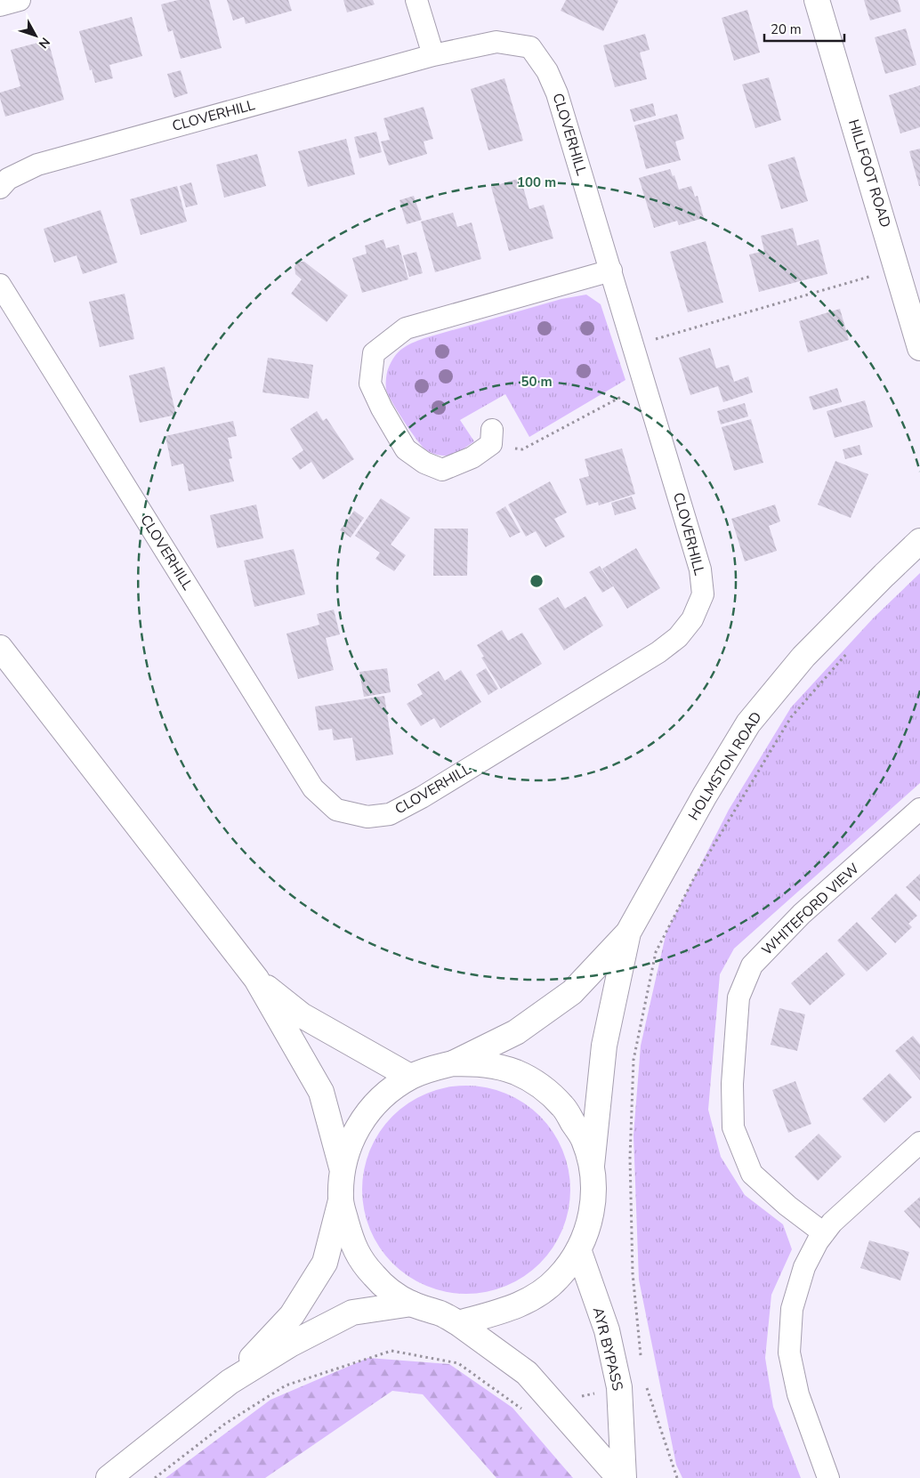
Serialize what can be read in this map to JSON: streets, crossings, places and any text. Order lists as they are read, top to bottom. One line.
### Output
{"streets":{"main road":["HILLFOOT ROAD","HOLMSTON ROAD","AYR BYPASS"],"street":["CLOVERHILL","WHITEFORD VIEW"]},"scale_bar":"20 m","north":"bottom right","rings":["100 m","50 m"]}
